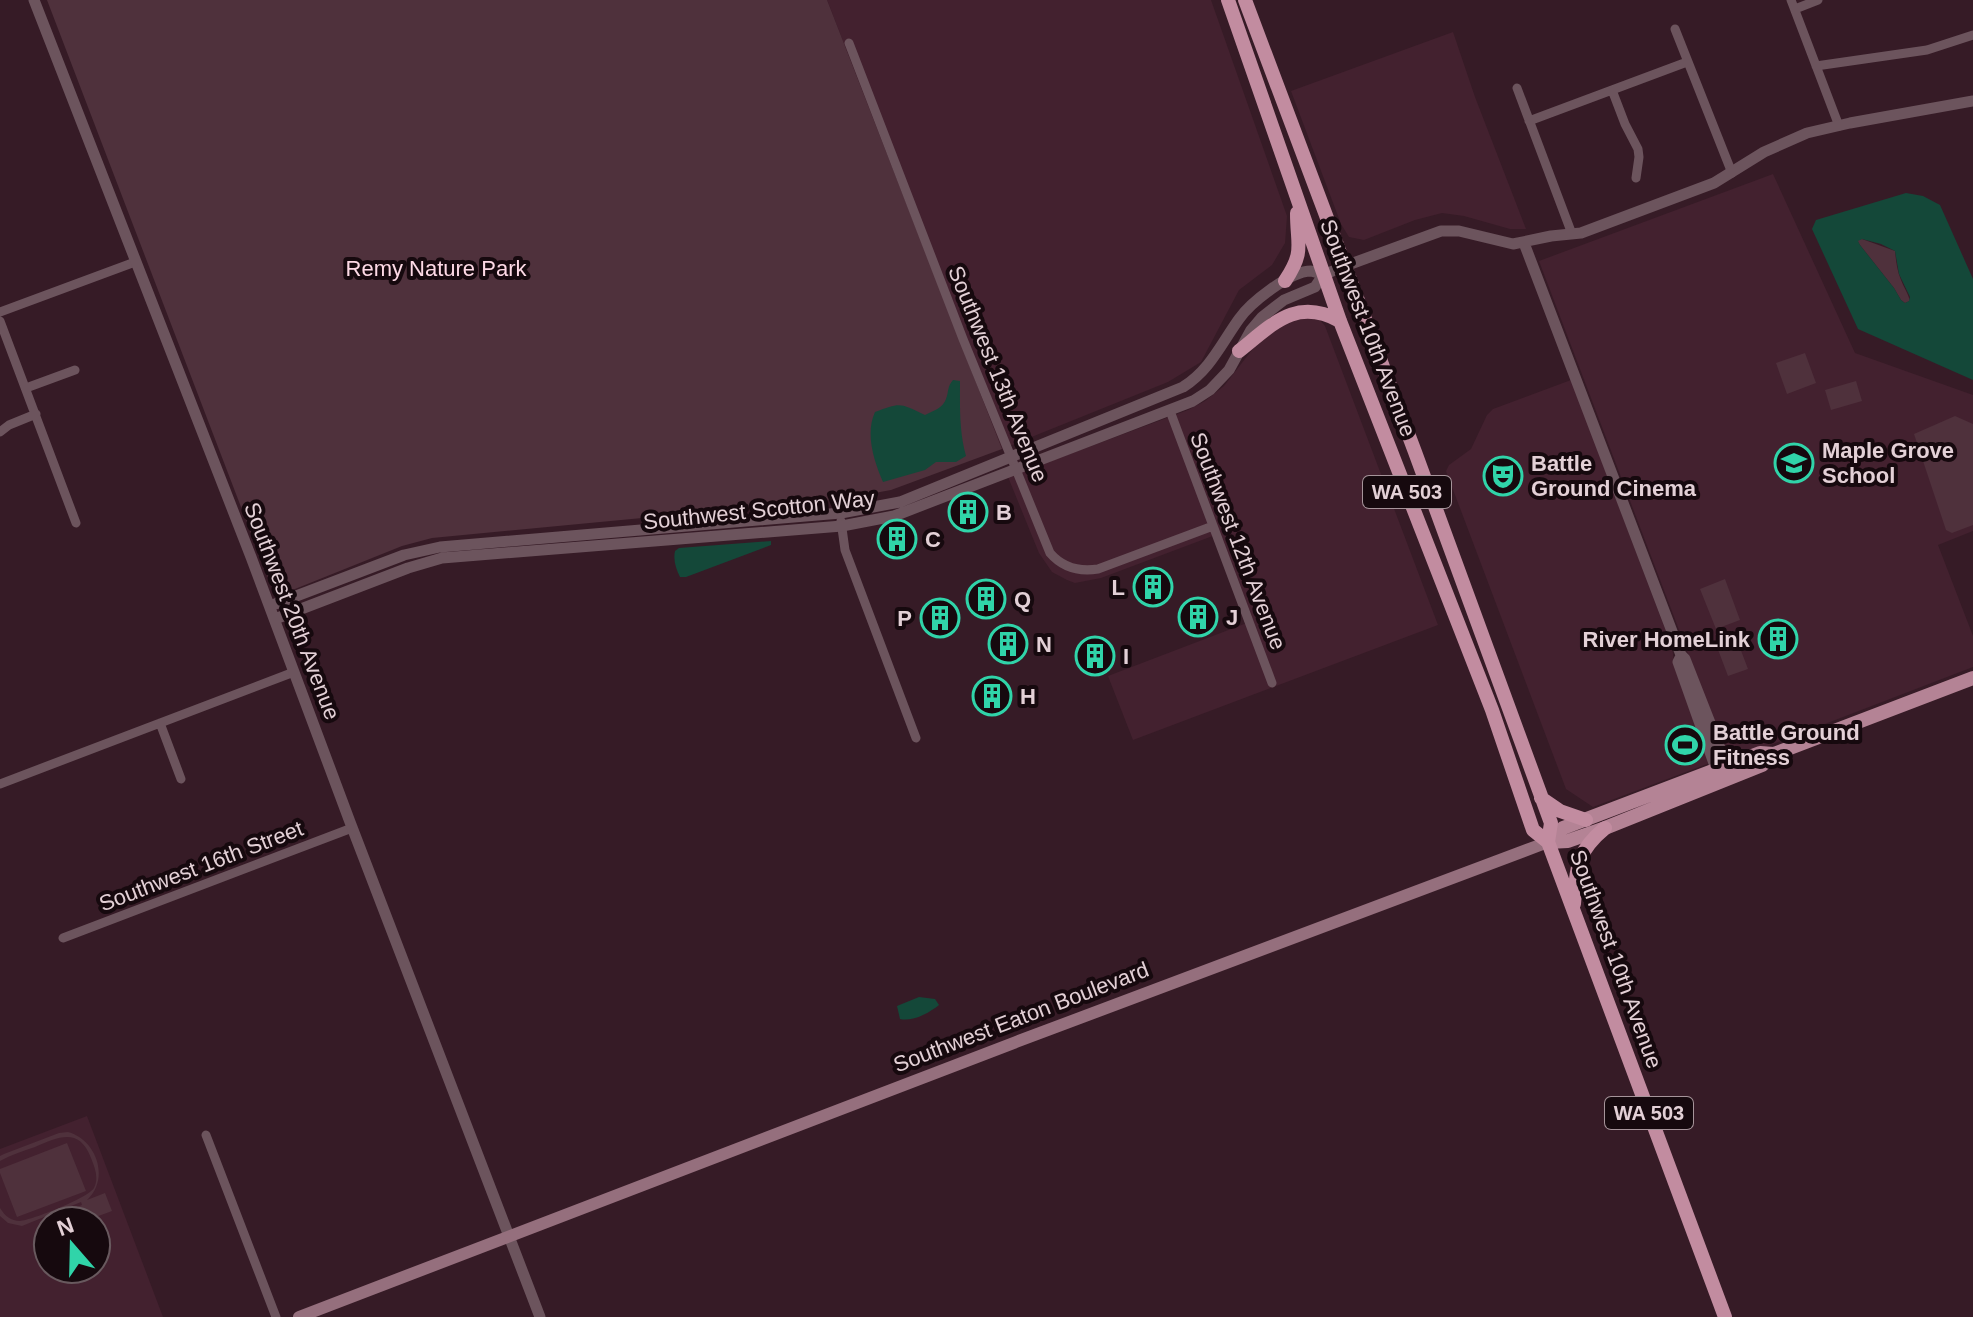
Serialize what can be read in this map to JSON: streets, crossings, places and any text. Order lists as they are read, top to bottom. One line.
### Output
{"streets":{"highway":["Southwest 10th Avenue","WA 503"],"main road":["Southwest Eaton Boulevard"],"street":["Southwest 13th Avenue","Southwest Scotton Way","Southwest 12th Avenue","Southwest 20th Avenue","Southwest 16th Street"]},"crossings":[["Southwest 10th Avenue","Southwest Scotton Way"],["Southwest 10th Avenue","Southwest Eaton Boulevard"],["Southwest 13th Avenue","Southwest Scotton Way"],["Southwest 13th Avenue","Southwest 12th Avenue"],["Southwest Scotton Way","Southwest 12th Avenue"],["Southwest Scotton Way","Southwest 20th Avenue"],["Southwest 20th Avenue","Southwest 16th Street"],["Southwest 20th Avenue","Southwest Eaton Boulevard"]],"parks":["Remy Nature Park"],"places":{"school or university":["Maple Grove School"],"theatre":["Battle Ground Cinema"],"building":["B","C","L","Q","J","P","River HomeLink","N","I","H"],"sports":["Battle Ground Fitness"]},"north":"top"}
